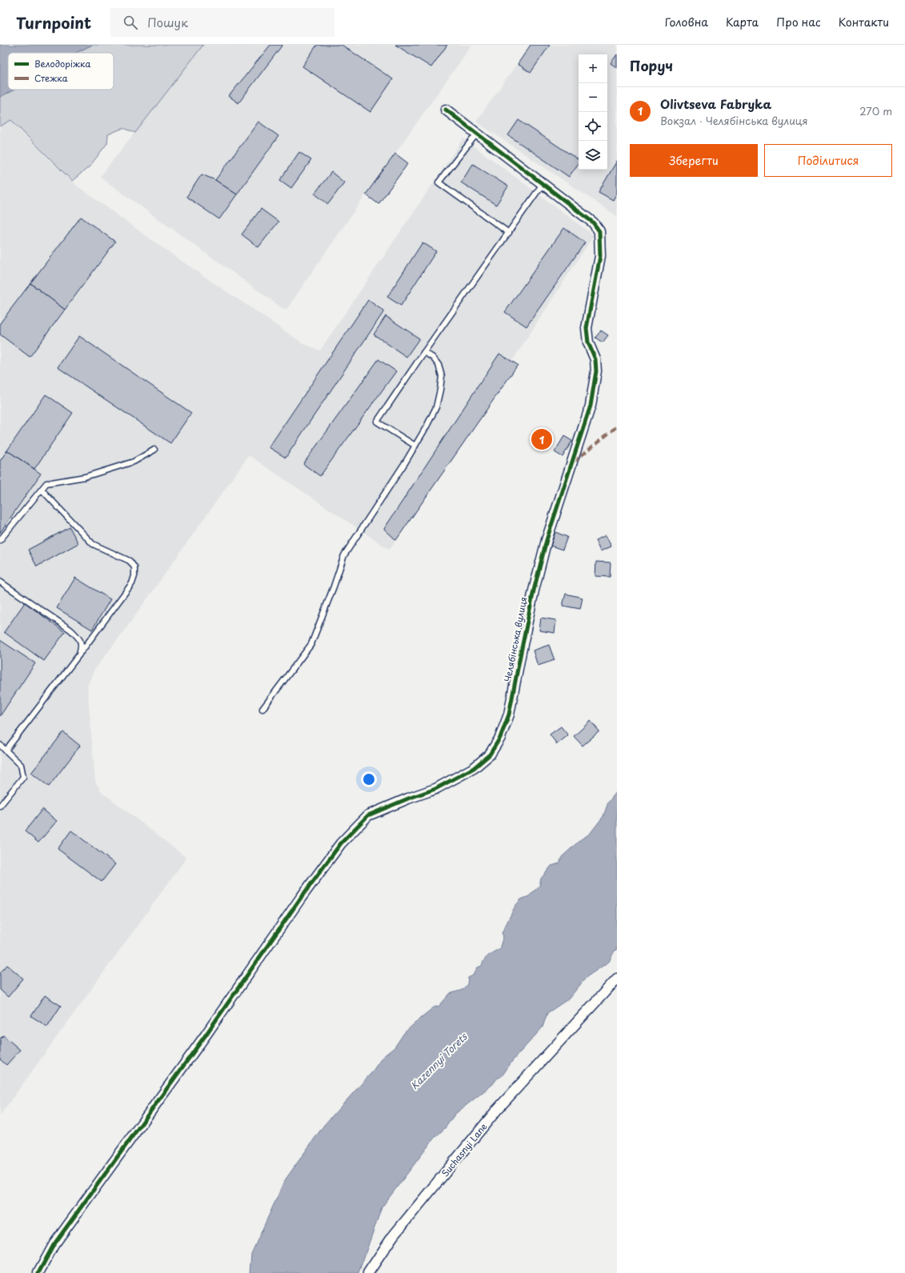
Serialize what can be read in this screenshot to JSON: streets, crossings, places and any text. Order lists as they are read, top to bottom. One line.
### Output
{"streets":{"street":["Челябінська вулиця","Suchasnyi Lane"]},"water":["Kazennyi Torets"],"legend":["Велодоріжка","Стежка"],"page":{"header":"Turnpoint","search":"Пошук","nav":["Головна","Карта","Про нас","Контакти"],"heading":"Поруч","map_buttons":["+","−"],"list":[{"mark":"1","name":"Olivtseva Fabryka","note":"Вокзал · Челябінська вулиця","value":"270 m"}],"buttons":["Зберегти","Поділитися"],"pins":"1"}}
